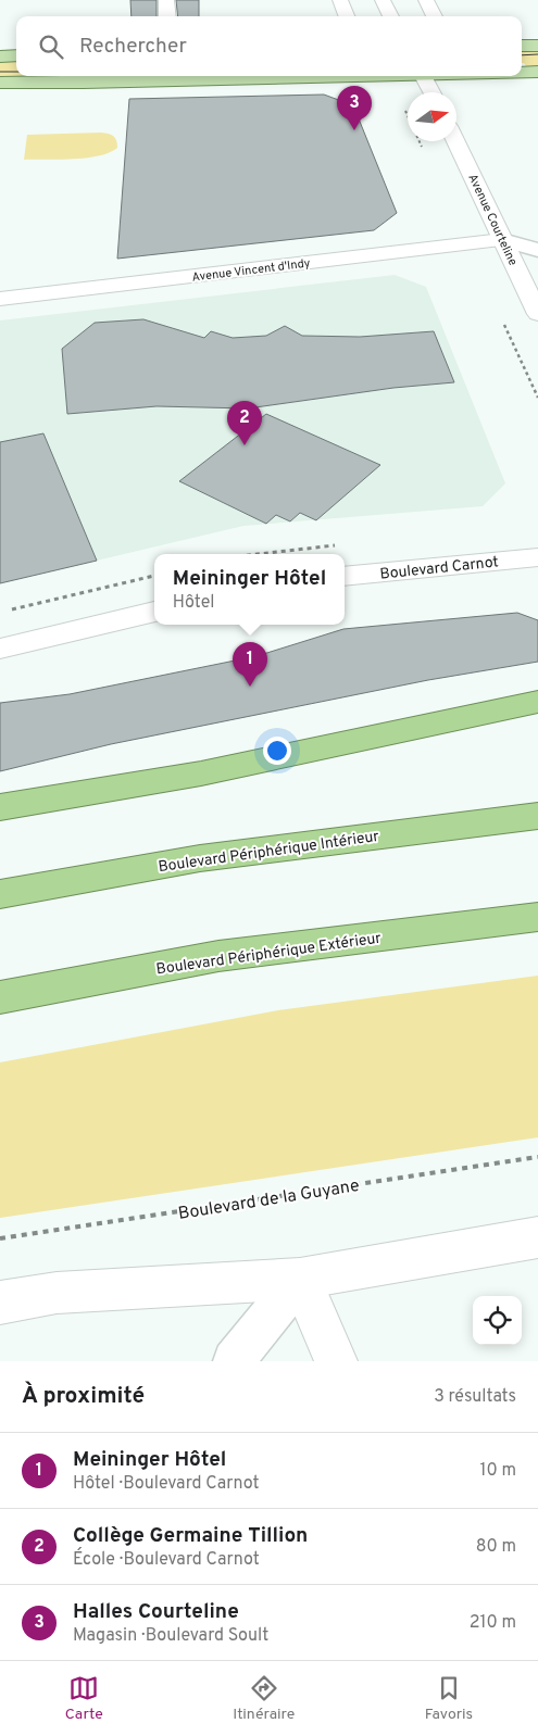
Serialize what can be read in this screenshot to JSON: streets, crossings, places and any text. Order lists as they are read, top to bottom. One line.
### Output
{"streets":{"highway":["Boulevard Périphérique Intérieur","Boulevard Périphérique Extérieur"],"street":["Avenue Courteline","Avenue Vincent d'Indy","Boulevard Carnot"],"path":["Boulevard de la Guyane"]},"crossings":[["Avenue Courteline","Avenue Vincent d'Indy"]],"north":"right","page":{"search":"Rechercher","pins":["3","2","1"],"popup":["Meininger Hôtel","Hôtel"],"heading":["À proximité","3 résultats"],"list":[{"mark":"1","name":"Meininger Hôtel","note":"Hôtel · Boulevard Carnot","value":"10 m"},{"mark":"2","name":"Collège Germaine Tillion","note":"École · Boulevard Carnot","value":"80 m"},{"mark":"3","name":"Halles Courteline","note":"Magasin · Boulevard Soult","value":"210 m"}],"nav":["Carte","Itinéraire","Favoris"]}}
